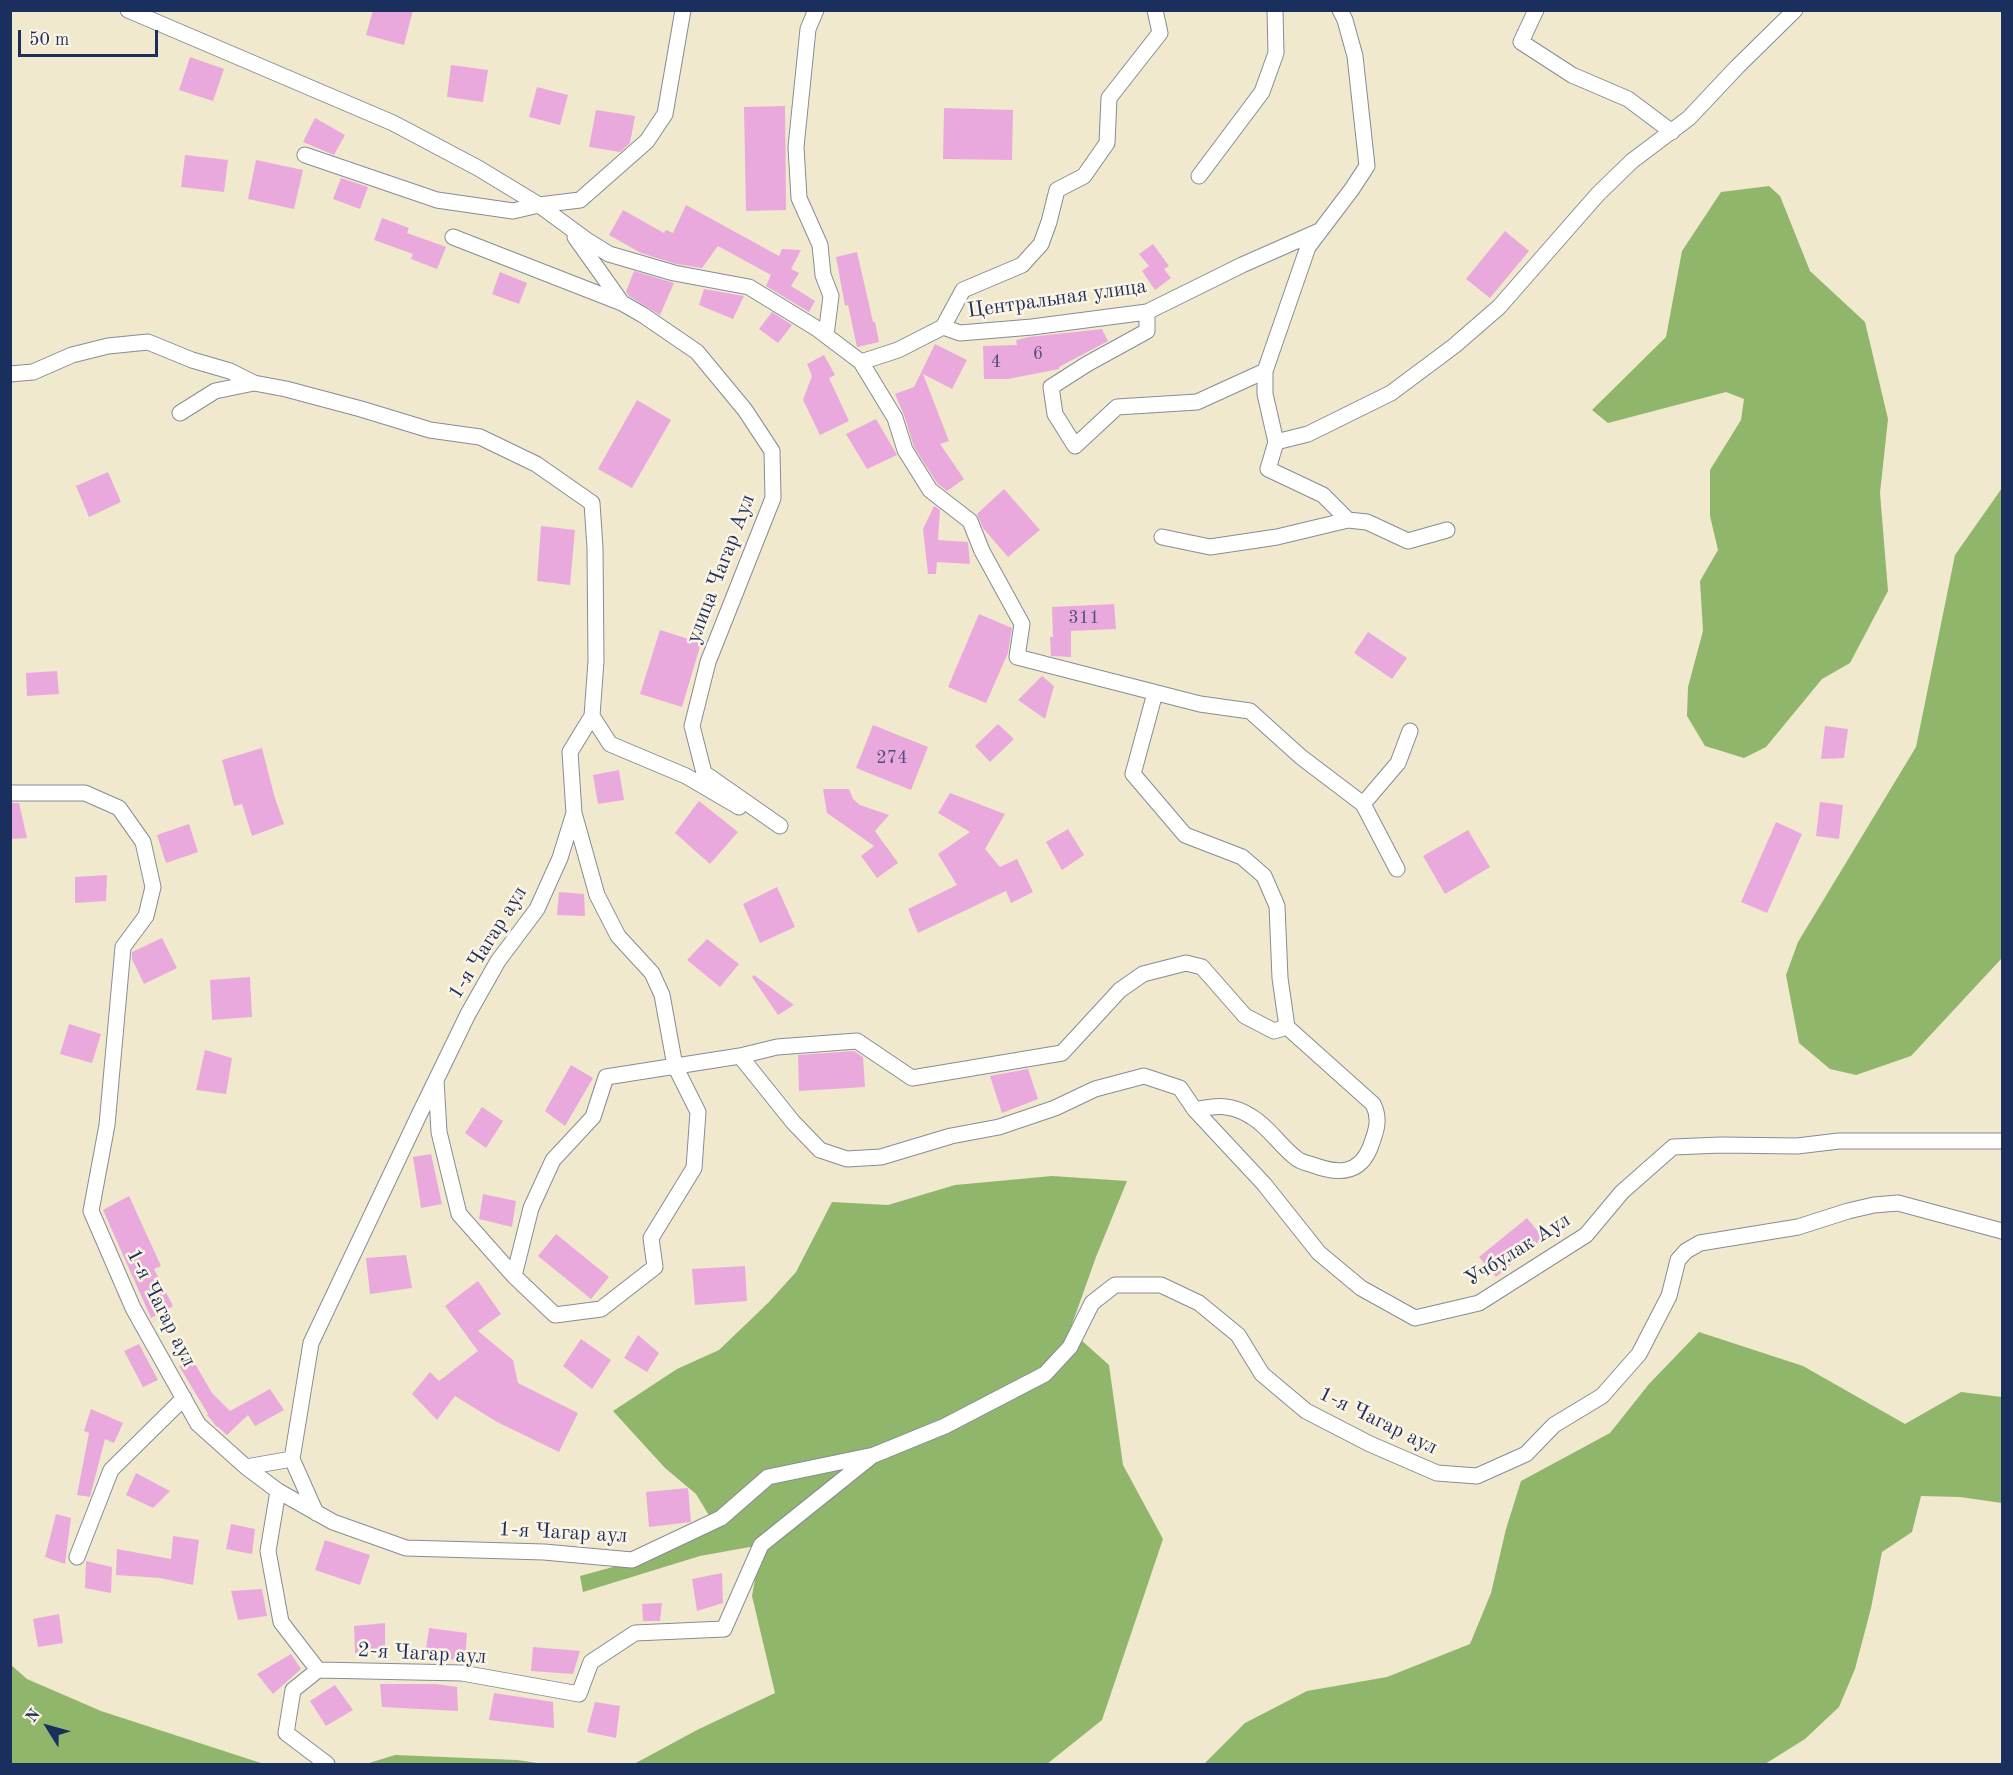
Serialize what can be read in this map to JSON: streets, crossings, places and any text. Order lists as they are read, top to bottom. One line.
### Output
{"streets":{"street":["Центральная улица","улица Чагар Аул","1-я Чагар аул","Учбулак Аул","2-я Чагар аул"]},"crossings":[["1-я Чагар аул","2-я Чагар аул"]],"house_numbers":["6","4","311","274"],"scale_bar":"50 m","north":"top left"}
